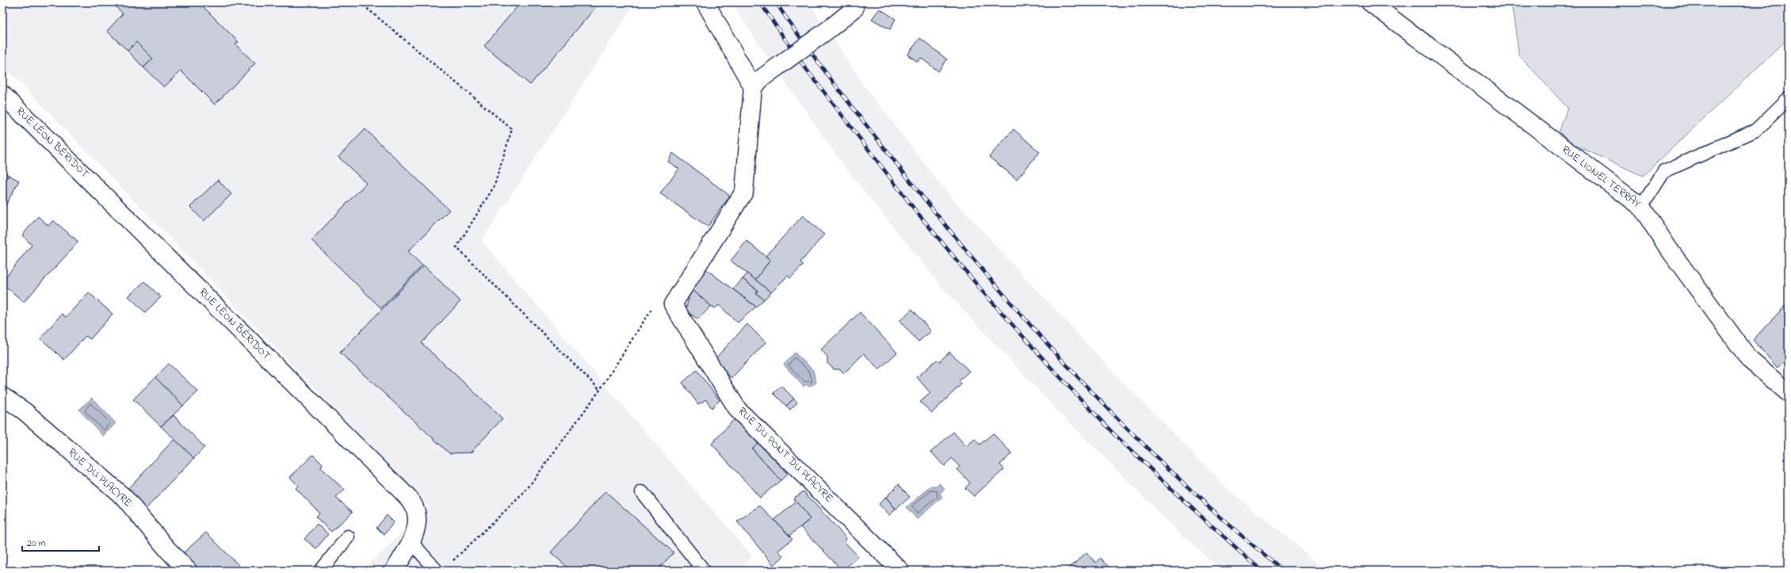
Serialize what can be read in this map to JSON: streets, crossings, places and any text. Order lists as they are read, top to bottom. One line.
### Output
{"streets":{"street":["RUE LÉON BÉRIDOT","RUE LIONEL TERRAY","RUE DU PONT DU PLACYRE","RUE DU PLACYRE"]},"scale_bar":"20 m"}
